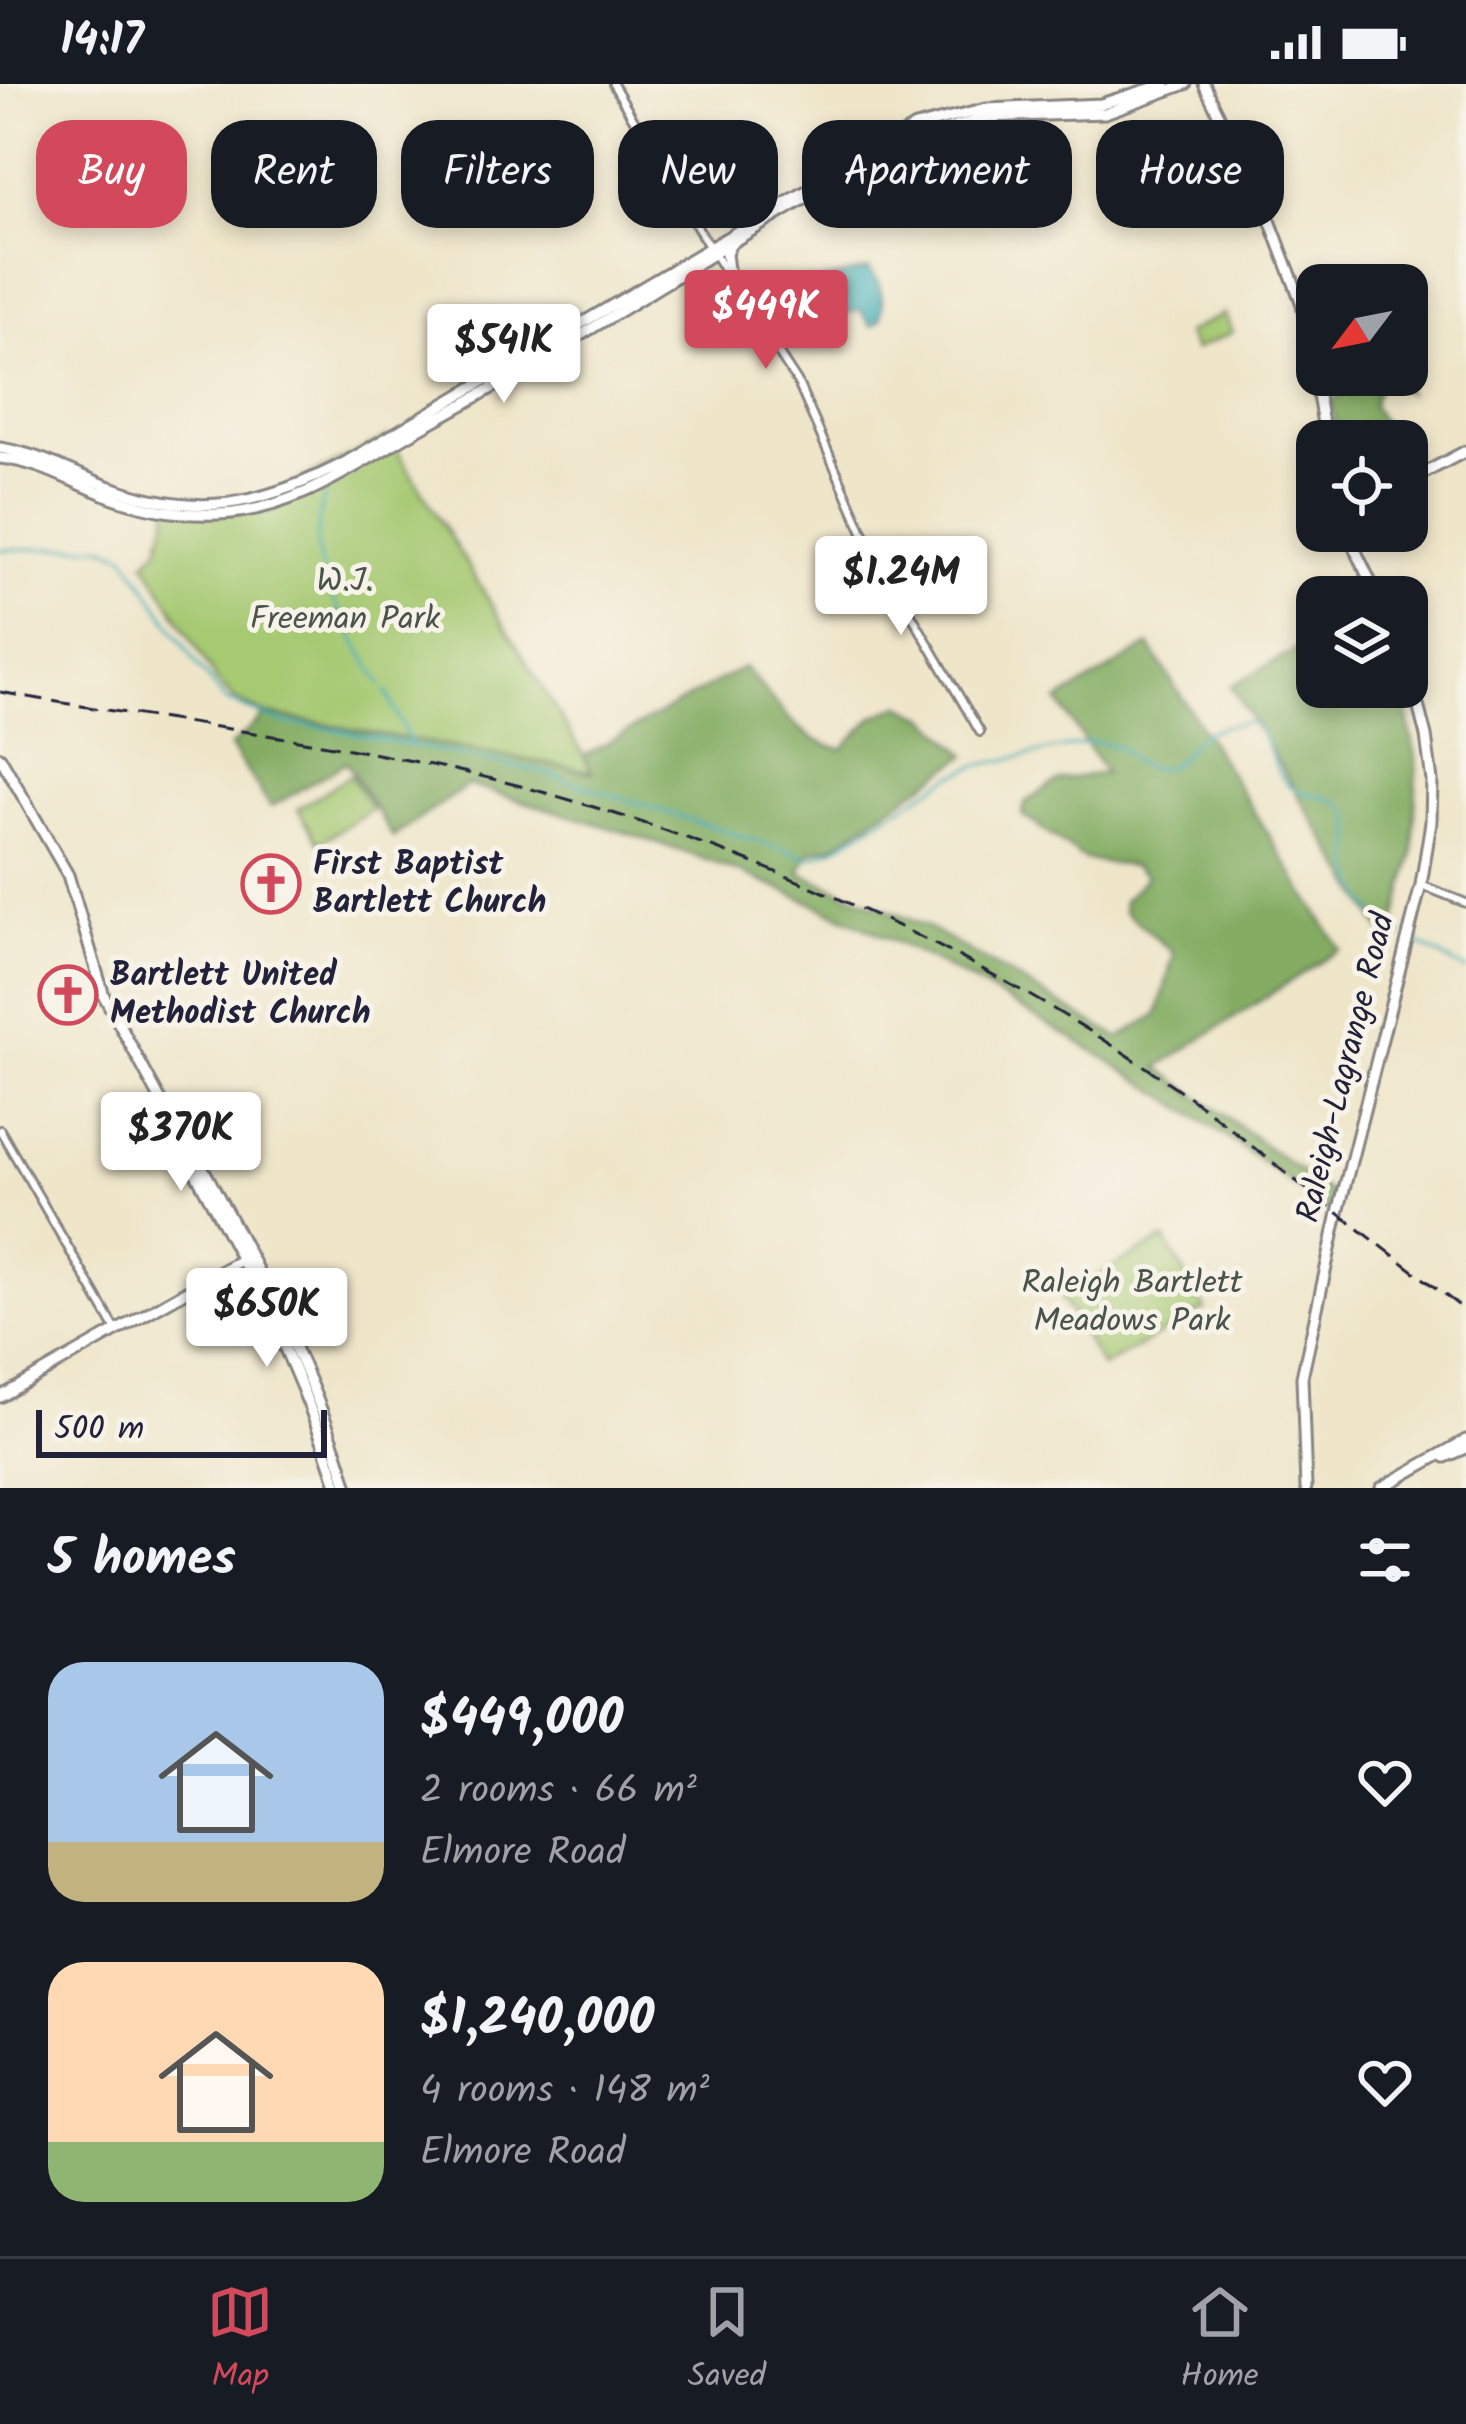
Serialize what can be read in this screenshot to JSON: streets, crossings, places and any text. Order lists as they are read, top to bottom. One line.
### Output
{"streets":{"main road":["Raleigh-Lagrange Road"]},"parks":["W.J. Freeman Park","Raleigh Bartlett Meadows Park"],"places":{"church":["First Baptist Bartlett Church","Bartlett United Methodist Church"]},"scale_bar":"500 m","north":"bottom left","page":{"status":"14:17","chip":["Buy","Rent","Filters","New","Apartment","House"],"price":["$449K","$541K","$1.24M","$370K","$650K"],"scale":"500 m","heading":"5 homes","list":[{"name":"$449,000","note":"2 rooms · 66 m² · Elmore Road"},{"name":"$1,240,000","note":"4 rooms · 148 m² · Elmore Road"}],"tabs":["Map","Saved","Home"]}}
